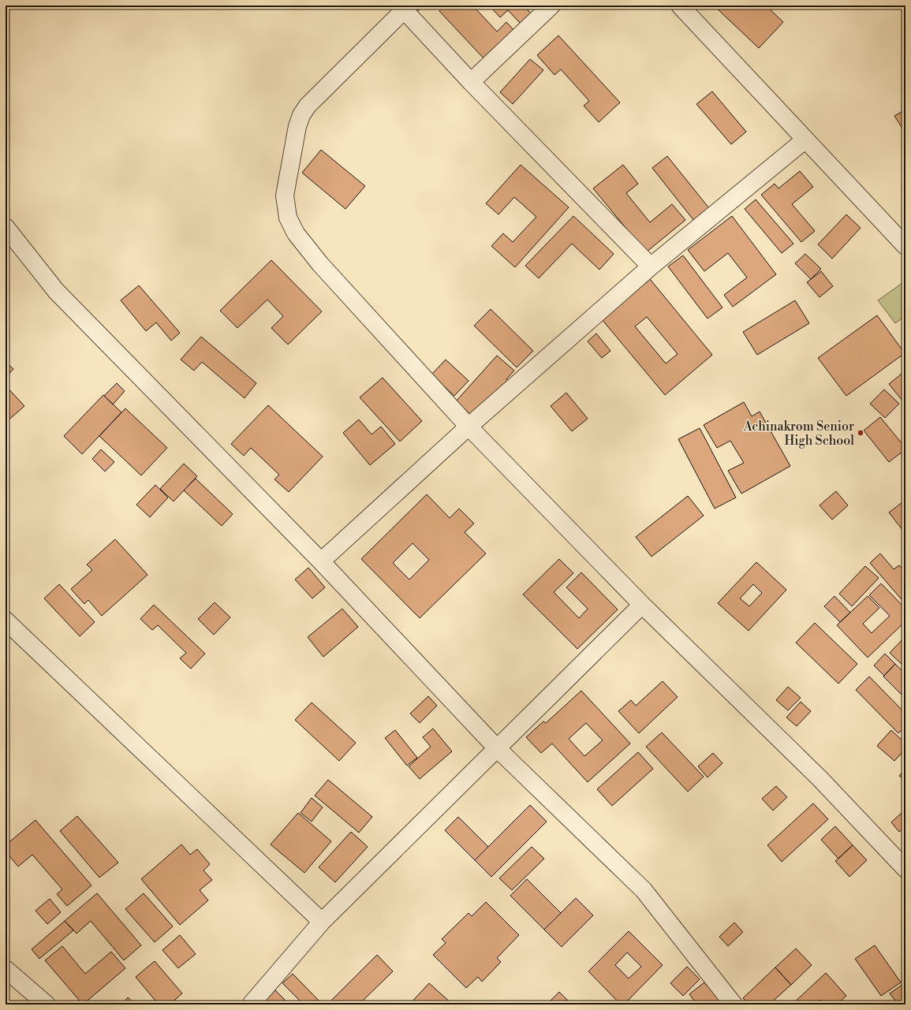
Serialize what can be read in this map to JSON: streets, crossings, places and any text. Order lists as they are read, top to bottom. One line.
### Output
{"places":["Achinakrom Senior High School"]}
